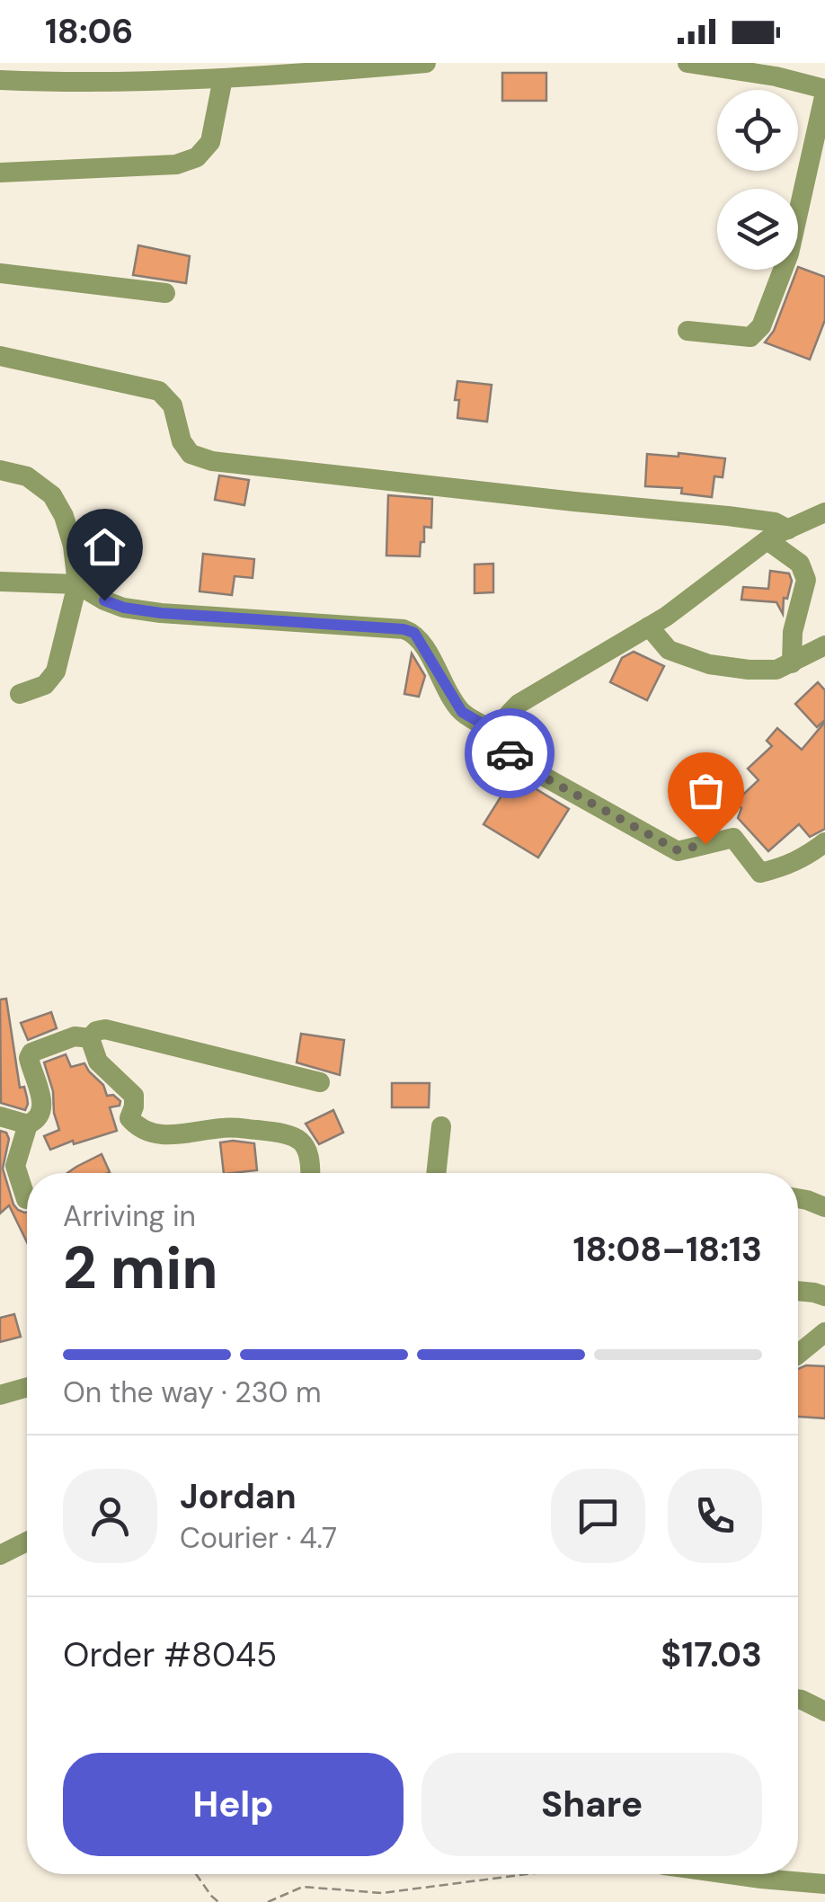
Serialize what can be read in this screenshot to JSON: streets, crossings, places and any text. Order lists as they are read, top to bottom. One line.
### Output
{"page":{"status":"18:06","heading":["2 min","Arriving in","18:08–18:13"],"panel":["Jordan","Courier · 4.7","Order #8045","$17.03"],"bar":"On the way · 230 m","buttons":["Help","Share"]}}
